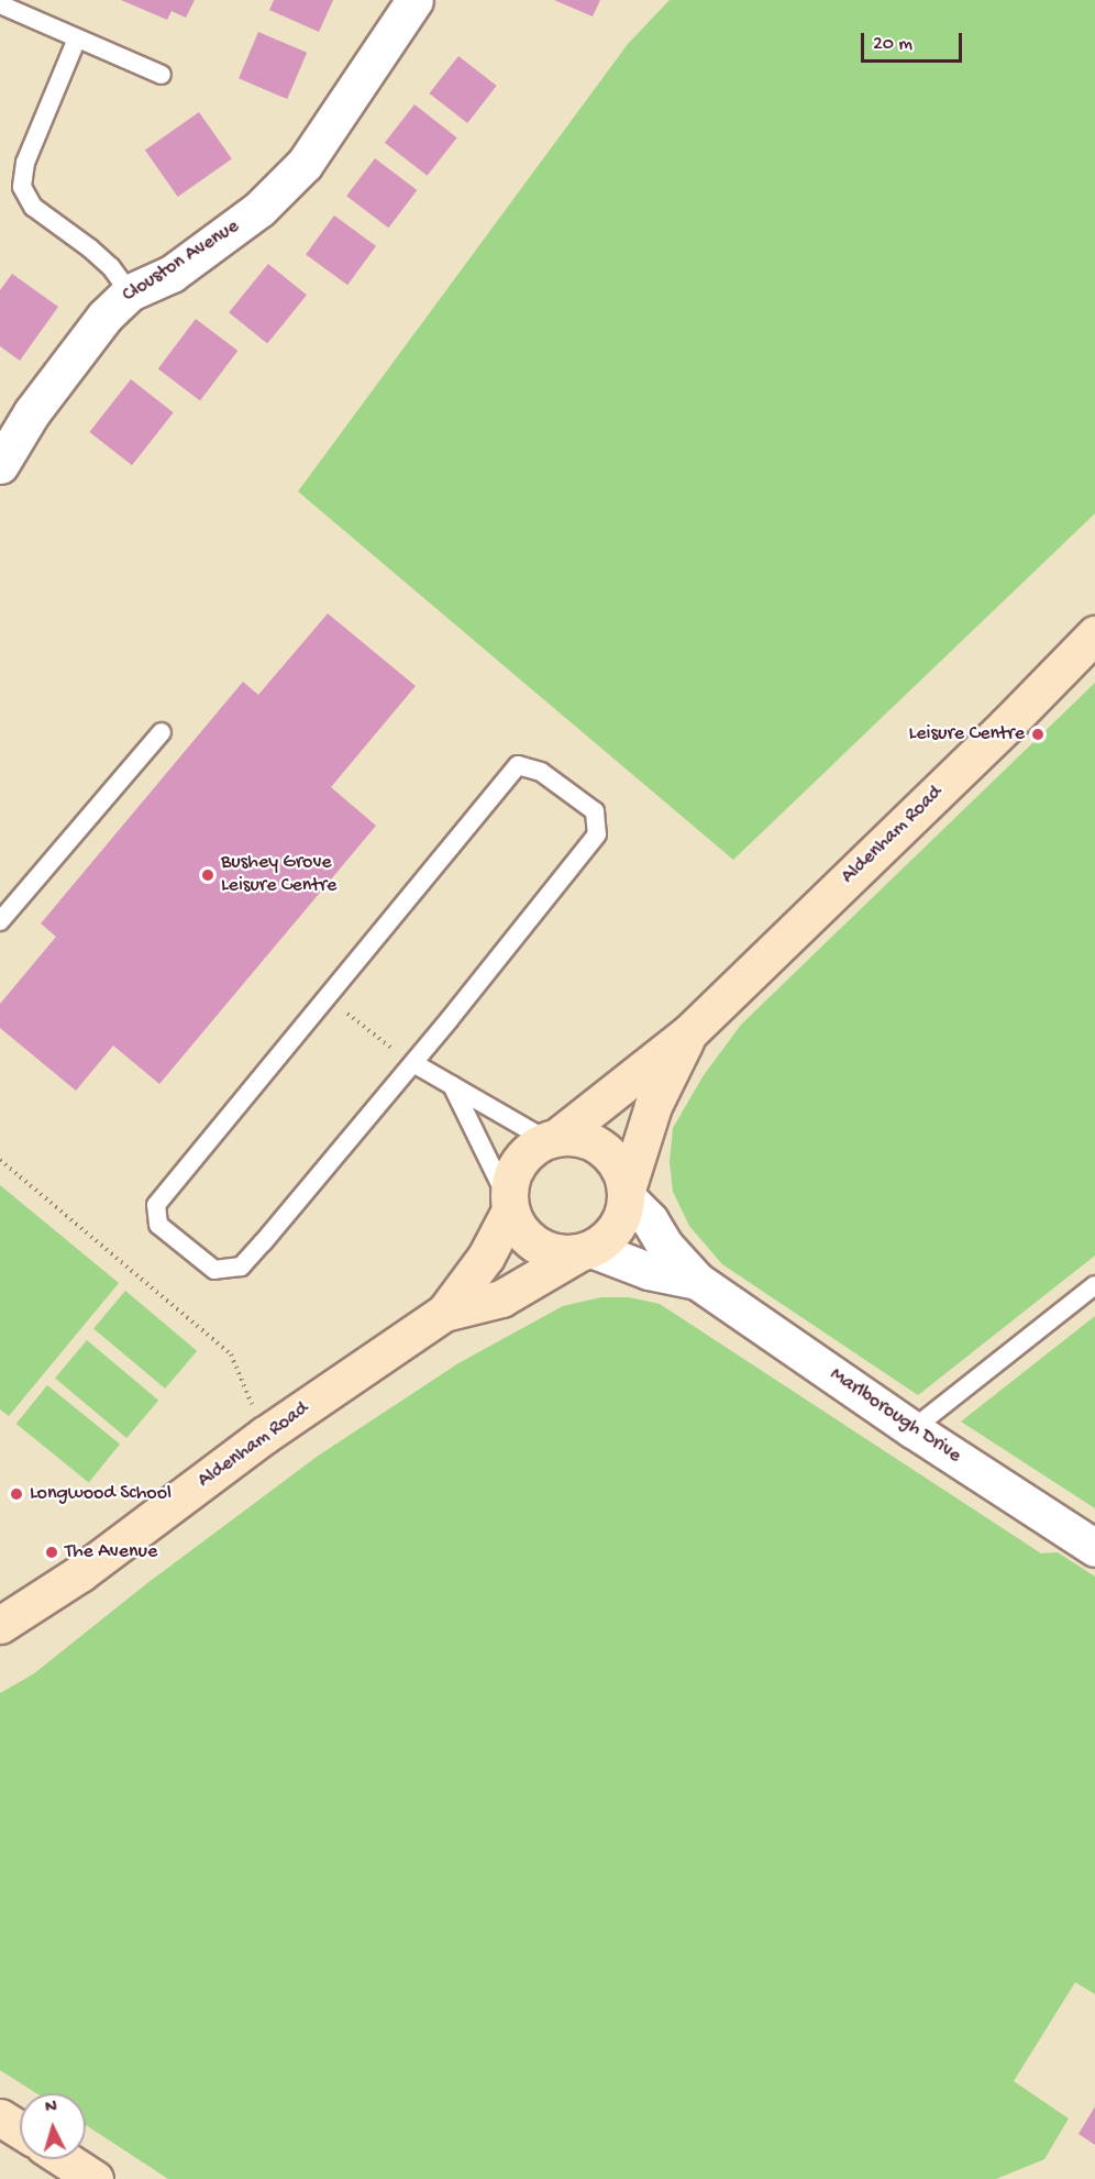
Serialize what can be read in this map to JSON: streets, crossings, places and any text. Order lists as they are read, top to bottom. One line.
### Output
{"streets":{"main road":["Aldenham Road"],"street":["Clouston Avenue","Marlborough Drive"]},"crossings":[["Aldenham Road","Marlborough Drive"]],"places":["Leisure Centre","Bushey Grove Leisure Centre","Longwood School","The Avenue"],"scale_bar":"20 m","north":"top"}
